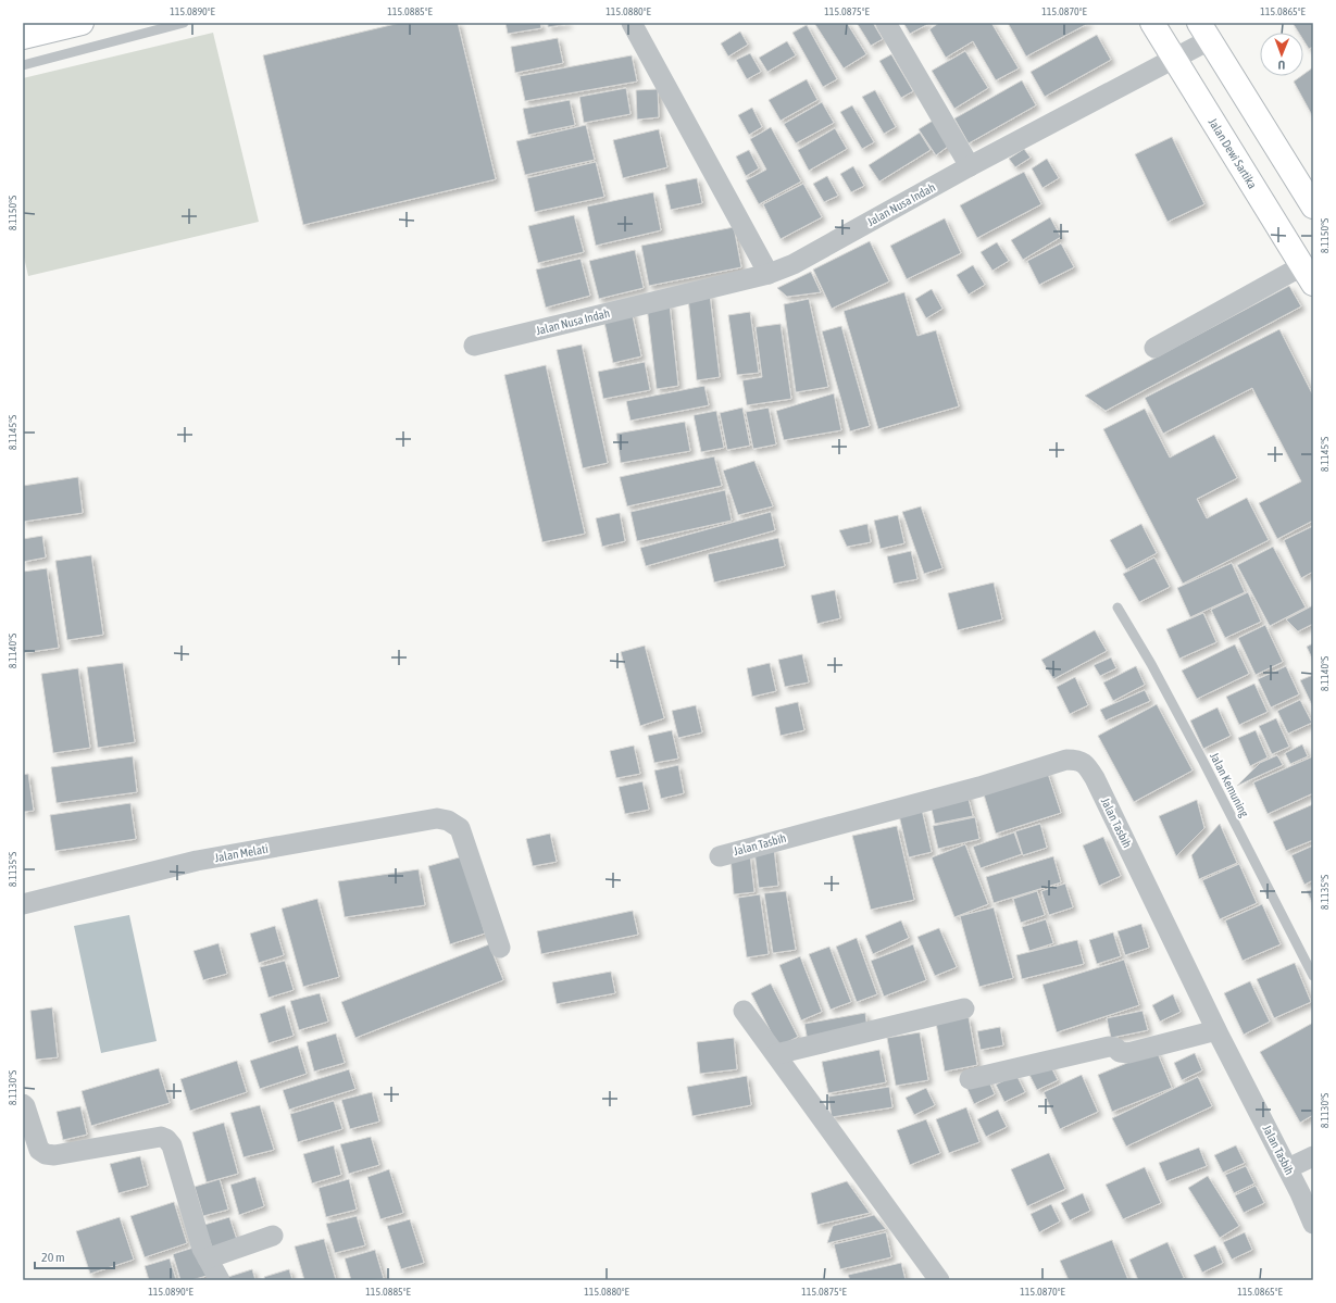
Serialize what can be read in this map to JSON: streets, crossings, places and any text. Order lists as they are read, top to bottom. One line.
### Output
{"streets":{"street":["Jalan Dewi Sartika","Jalan Nusa Indah","Jalan Tasbih","Jalan Melati"],"lane":["Jalan Kemuning"]},"crossings":[["Jalan Dewi Sartika","Jalan Nusa Indah"]],"scale_bar":"20 m","north":"bottom","coordinates":["115.0890°E","115.0885°E","115.0880°E","115.0875°E","115.0870°E","115.0865°E","8.1150°S","8.1145°S","8.1140°S","8.1135°S","8.1130°S"]}
